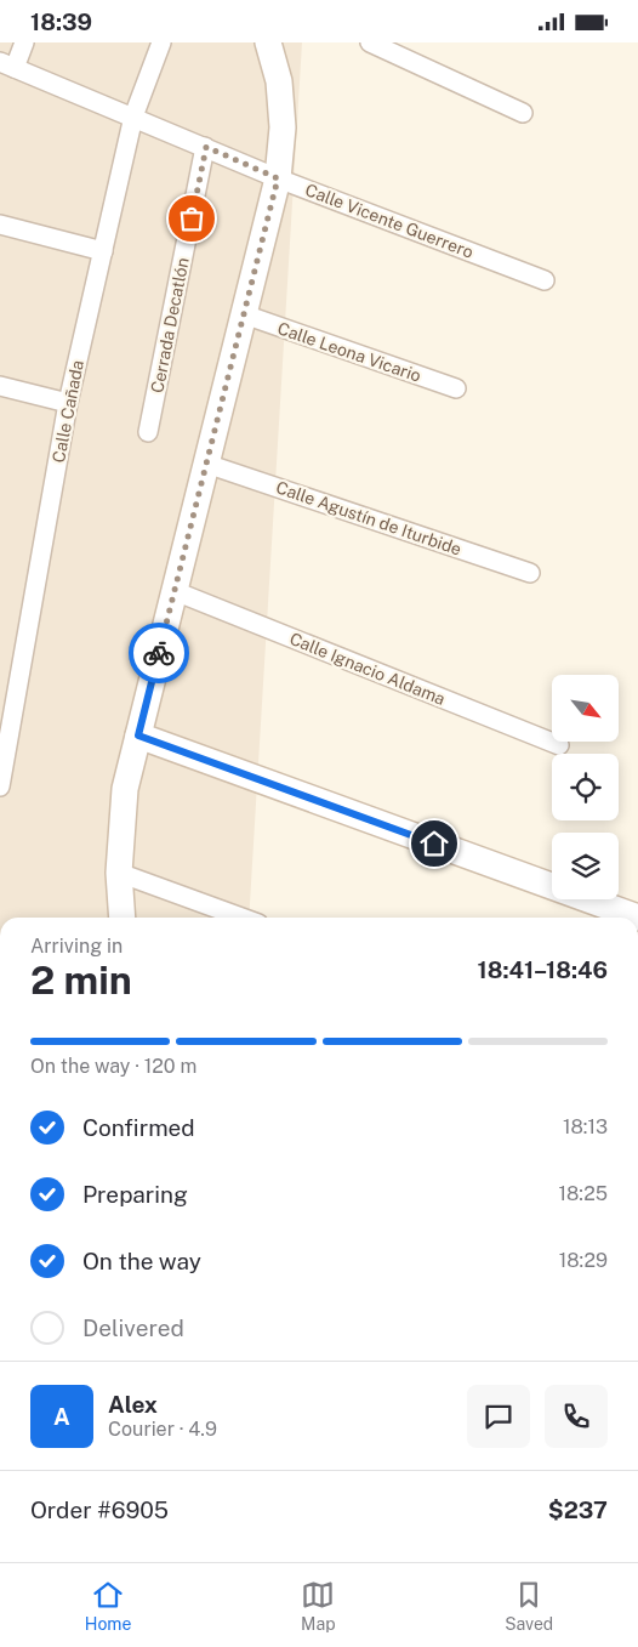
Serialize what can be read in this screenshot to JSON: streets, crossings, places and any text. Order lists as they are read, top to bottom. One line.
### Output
{"streets":{"street":["Calle Vicente Guerrero","Cerrada Decatlón","Calle Leona Vicario","Calle Cañada","Calle Agustín de Iturbide","Calle Ignacio Aldama"]},"crossings":[["Calle Vicente Guerrero","Cerrada Decatlón"],["Calle Vicente Guerrero","Calle Cañada"]],"north":"bottom right","page":{"status":"18:39","heading":["2 min","Arriving in","18:41–18:46"],"panel":["Alex","Courier · 4.9","Order #6905","$237"],"bar":"On the way · 120 m","list":[["Confirmed","18:13"],["Preparing","18:25"],["On the way","18:29"],"Delivered"],"round":"A","tabs":["Home","Map","Saved"]}}
